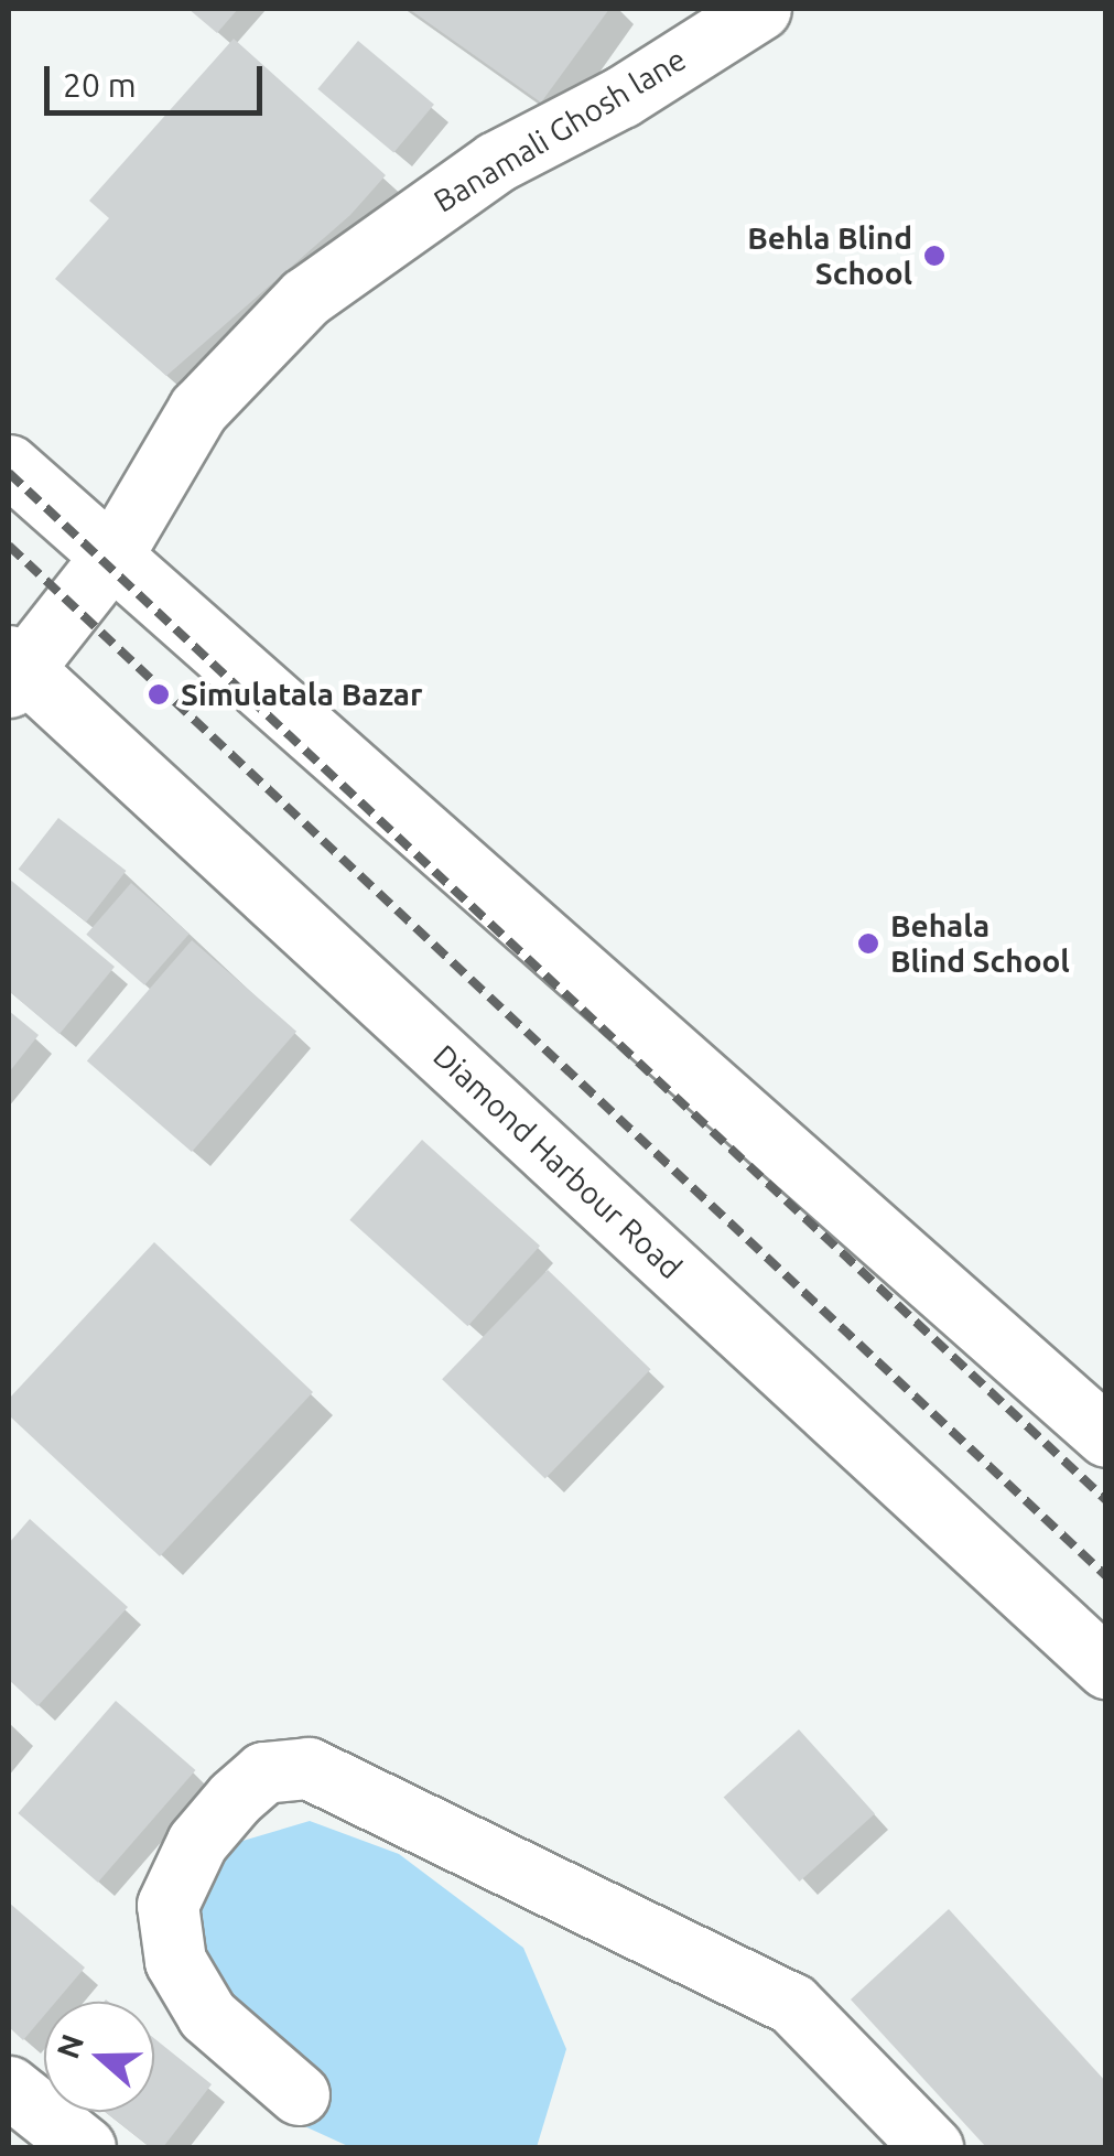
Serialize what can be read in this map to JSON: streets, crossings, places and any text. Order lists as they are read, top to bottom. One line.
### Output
{"streets":{"main road":["Banamali Ghosh lane","Diamond Harbour Road"]},"crossings":[["Banamali Ghosh lane","Diamond Harbour Road"]],"places":["Behla Blind School","Simulatala Bazar","Behala Blind School"],"scale_bar":"20 m","north":"left"}
